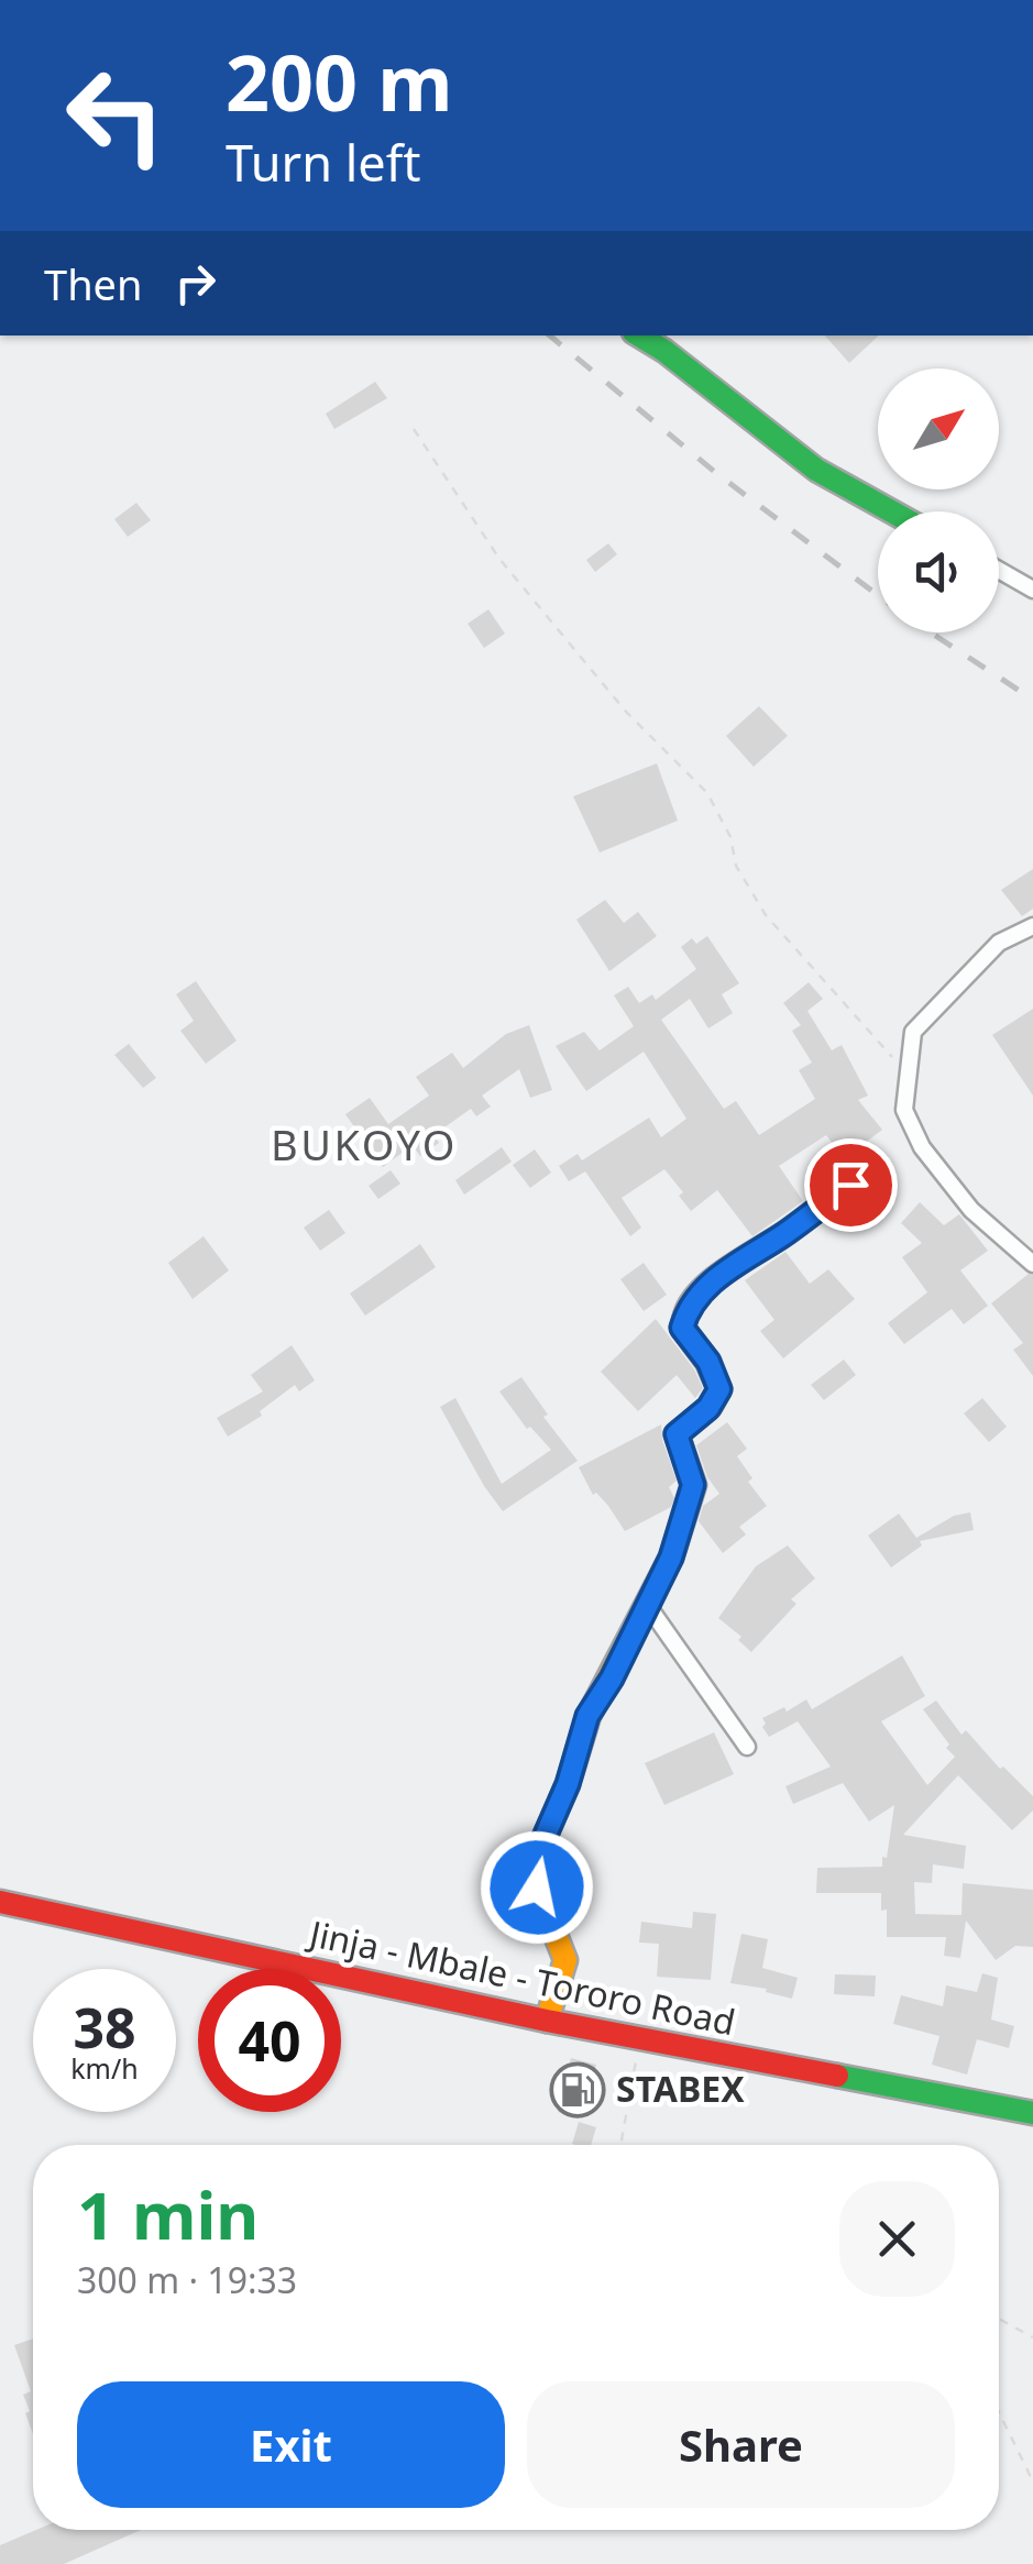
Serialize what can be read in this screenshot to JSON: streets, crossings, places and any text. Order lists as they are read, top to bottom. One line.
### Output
{"streets":{"street":["Jinja - Mbale - Tororo Road"]},"districts":["BUKOYO"],"places":{"fuel station":["STABEX"]},"north":"top right","page":{"turn":["200 m","Turn left"],"then":"Then","speed":"38 km/h","limit":"40","heading":["1 min","300 m · 19:33"],"buttons":["Exit","Share"]}}
